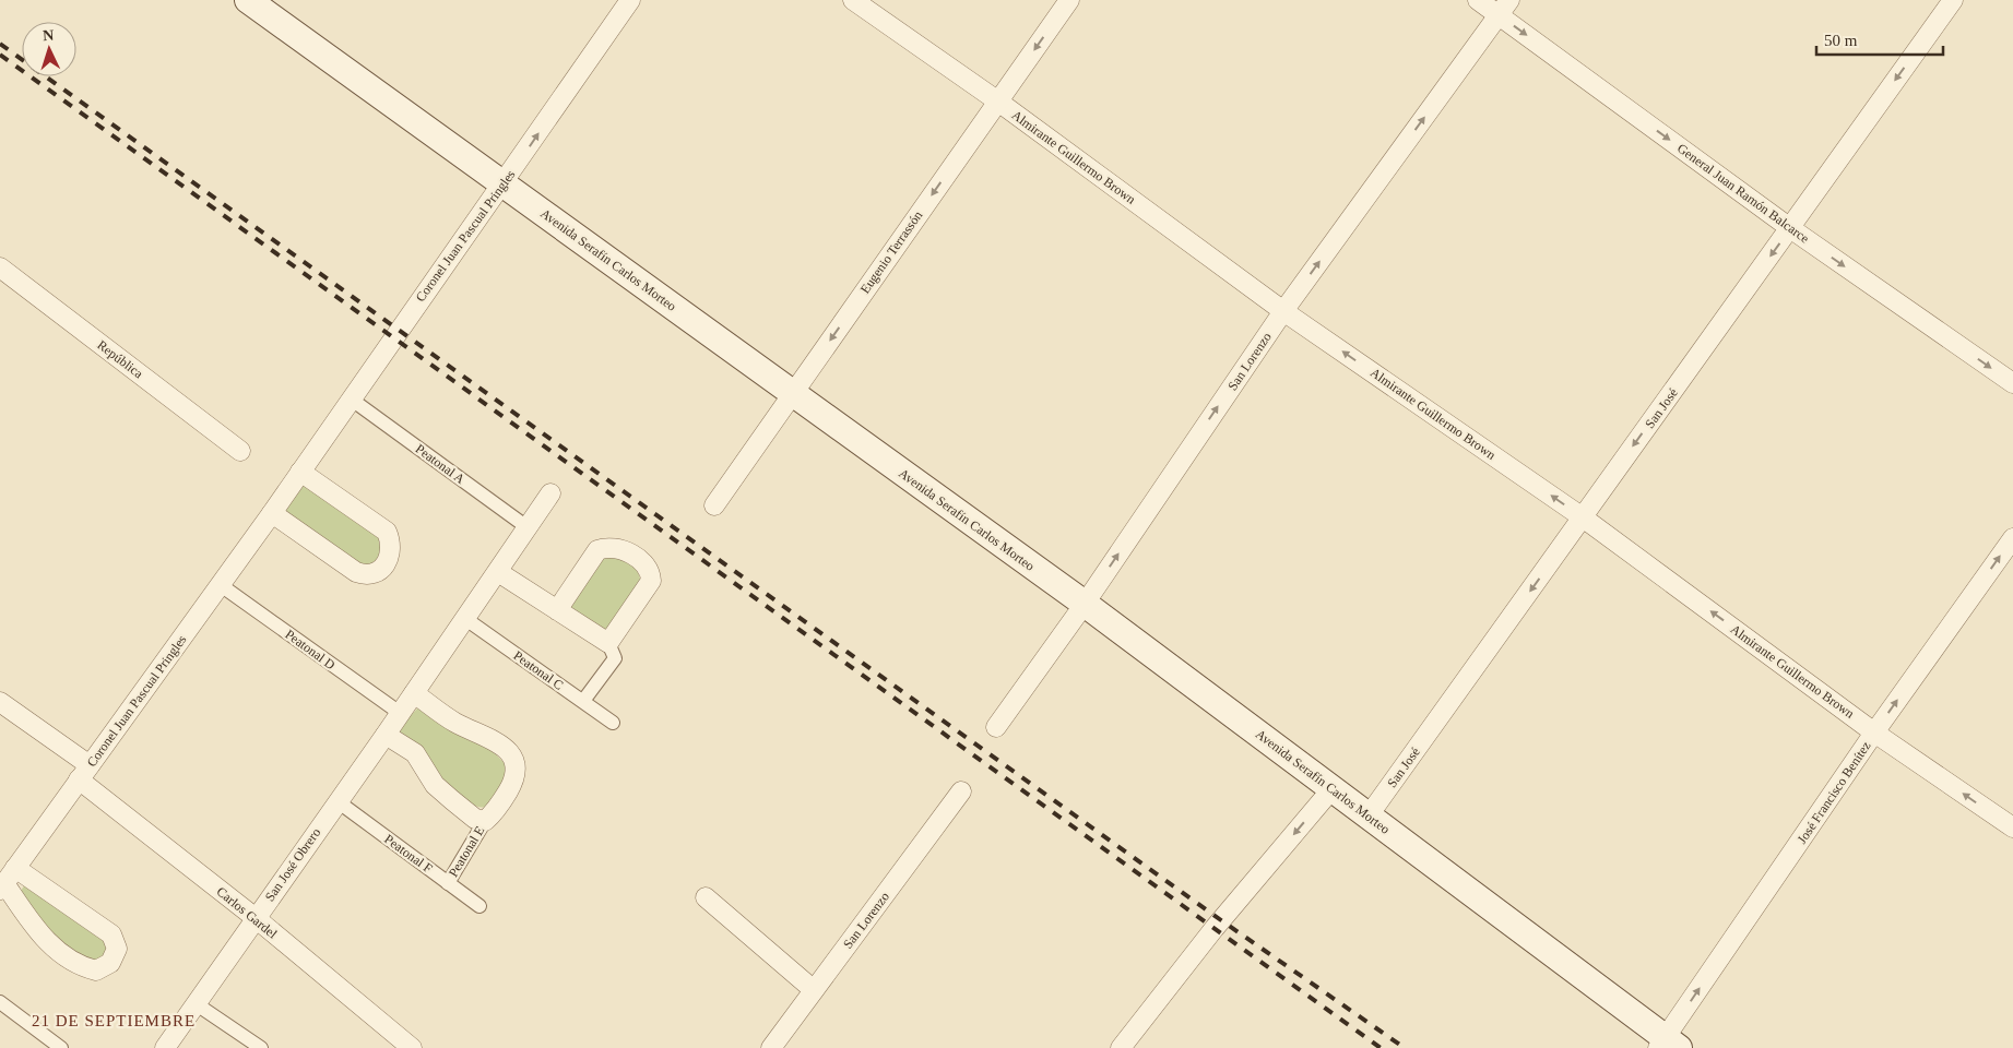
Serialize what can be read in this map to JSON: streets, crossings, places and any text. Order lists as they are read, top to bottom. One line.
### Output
{"streets":{"main road":["Avenida Serafín Carlos Morteo"],"street":["Almirante Guillermo Brown","General Juan Ramón Balcarce","Coronel Juan Pascual Pringles","Eugenio Terrassón","República","San Lorenzo","San José","Peatonal A","Peatonal D","Peatonal C","José Francisco Benítez","Peatonal E","Peatonal F","San José Obrero","Carlos Gardel"]},"crossings":[["Almirante Guillermo Brown","Eugenio Terrassón"],["Almirante Guillermo Brown","San Lorenzo"],["Almirante Guillermo Brown","San José"],["Almirante Guillermo Brown","José Francisco Benítez"],["General Juan Ramón Balcarce","San Lorenzo"],["General Juan Ramón Balcarce","San José"],["Coronel Juan Pascual Pringles","Avenida Serafín Carlos Morteo"],["Coronel Juan Pascual Pringles","Peatonal A"],["Coronel Juan Pascual Pringles","Peatonal D"],["Coronel Juan Pascual Pringles","Carlos Gardel"],["Eugenio Terrassón","Avenida Serafín Carlos Morteo"],["Avenida Serafín Carlos Morteo","San Lorenzo"],["Avenida Serafín Carlos Morteo","San José"],["Avenida Serafín Carlos Morteo","José Francisco Benítez"],["Peatonal A","San José Obrero"],["Peatonal D","San José Obrero"],["Peatonal C","San José Obrero"],["Peatonal E","Peatonal F"],["Peatonal F","San José Obrero"],["San José Obrero","Carlos Gardel"]],"one_way":["Almirante Guillermo Brown","General Juan Ramón Balcarce","Eugenio Terrassón","San Lorenzo","San José","José Francisco Benítez"],"districts":["21 DE SEPTIEMBRE"],"scale_bar":"50 m","north":"top"}
